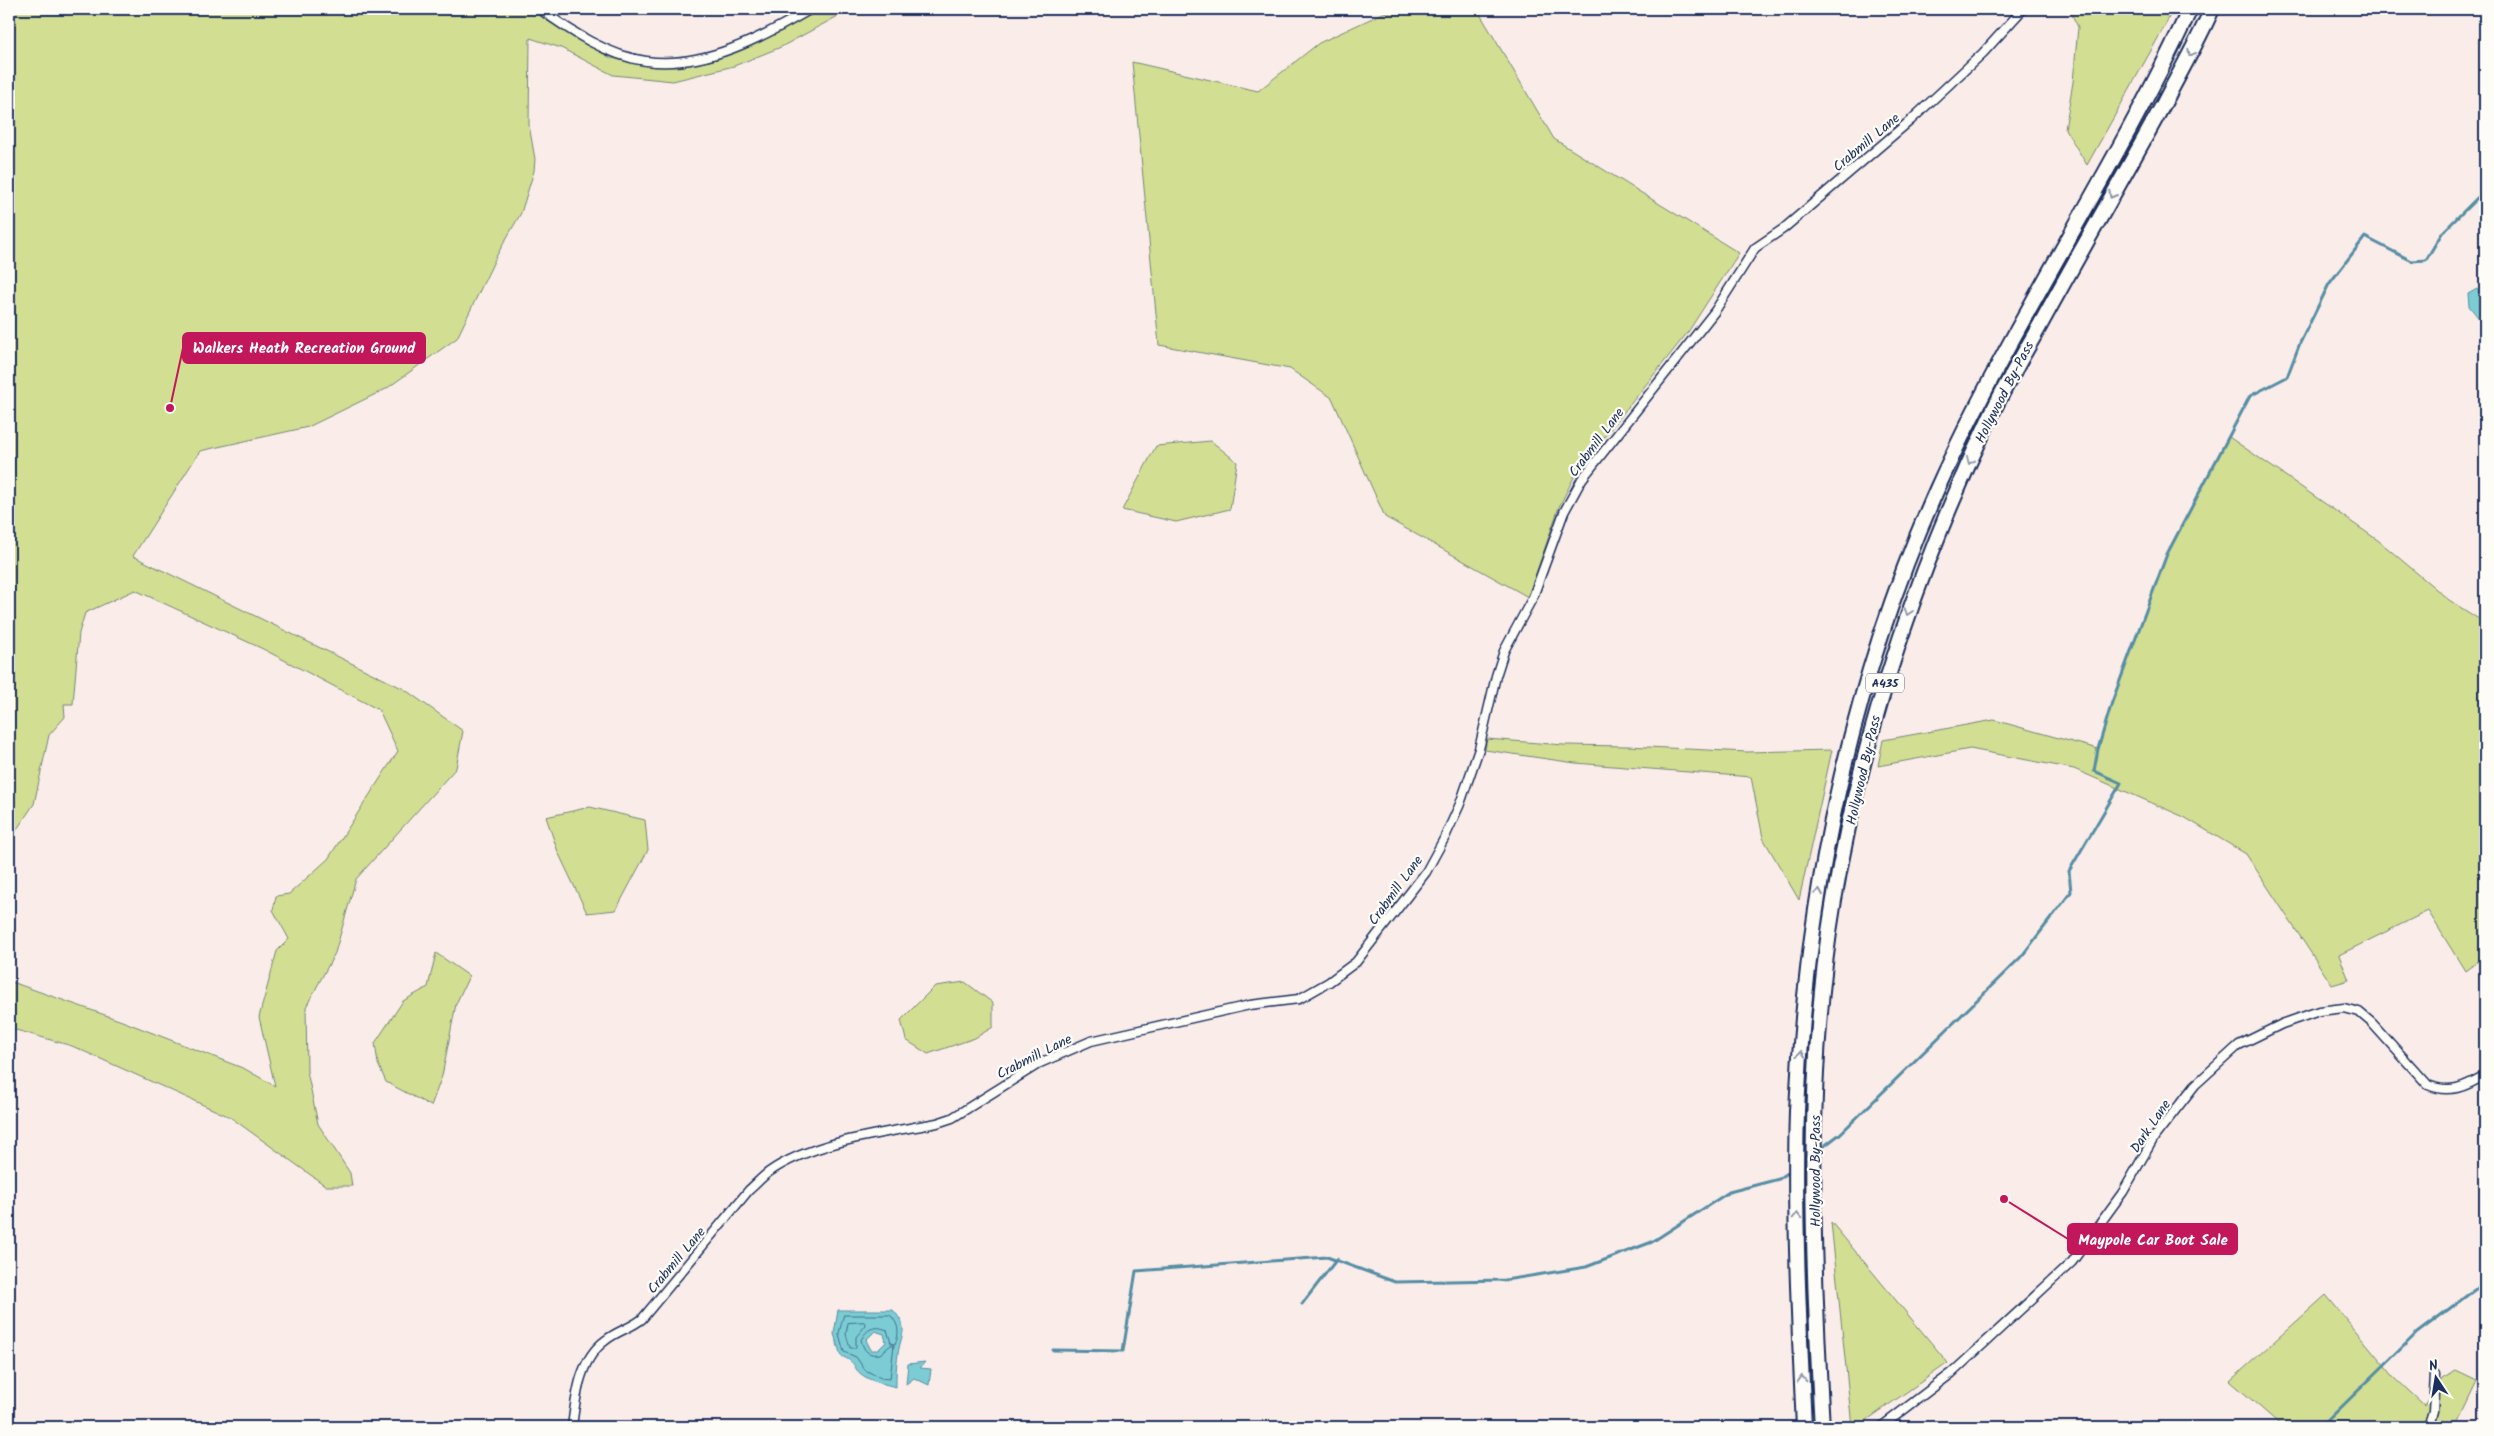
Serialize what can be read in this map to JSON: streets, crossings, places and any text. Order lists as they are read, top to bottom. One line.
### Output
{"streets":{"highway":["Hollywood By-Pass","A435"],"street":["Crabmill Lane","Dark Lane"]},"places":["Walkers Heath Recreation Ground","Maypole Car Boot Sale"],"north":"top"}
